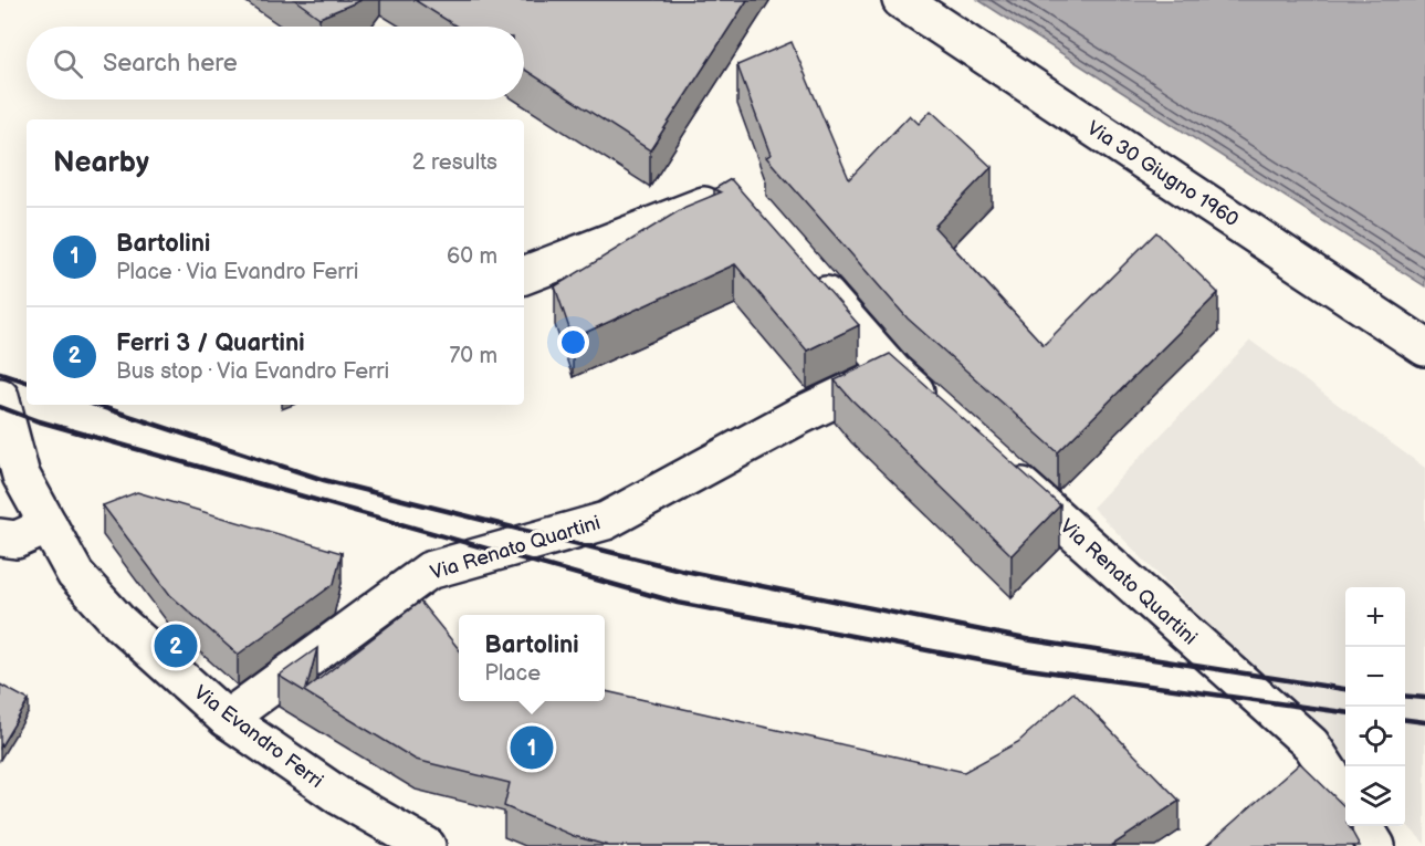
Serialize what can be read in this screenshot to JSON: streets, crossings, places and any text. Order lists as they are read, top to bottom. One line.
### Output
{"streets":{"street":["Via 30 Giugno 1960","Via Renato Quartini","Via Evandro Ferri"]},"crossings":[["Via Renato Quartini","Via Evandro Ferri"]],"page":{"search":"Search here","heading":["Nearby","2 results"],"list":[{"mark":"1","name":"Bartolini","note":"Place · Via Evandro Ferri","value":"60 m"},{"mark":"2","name":"Ferri 3 / Quartini","note":"Bus stop · Via Evandro Ferri","value":"70 m"}],"map_buttons":["+","−"],"popup":["Bartolini","Place"],"pins":["2","1"]}}
